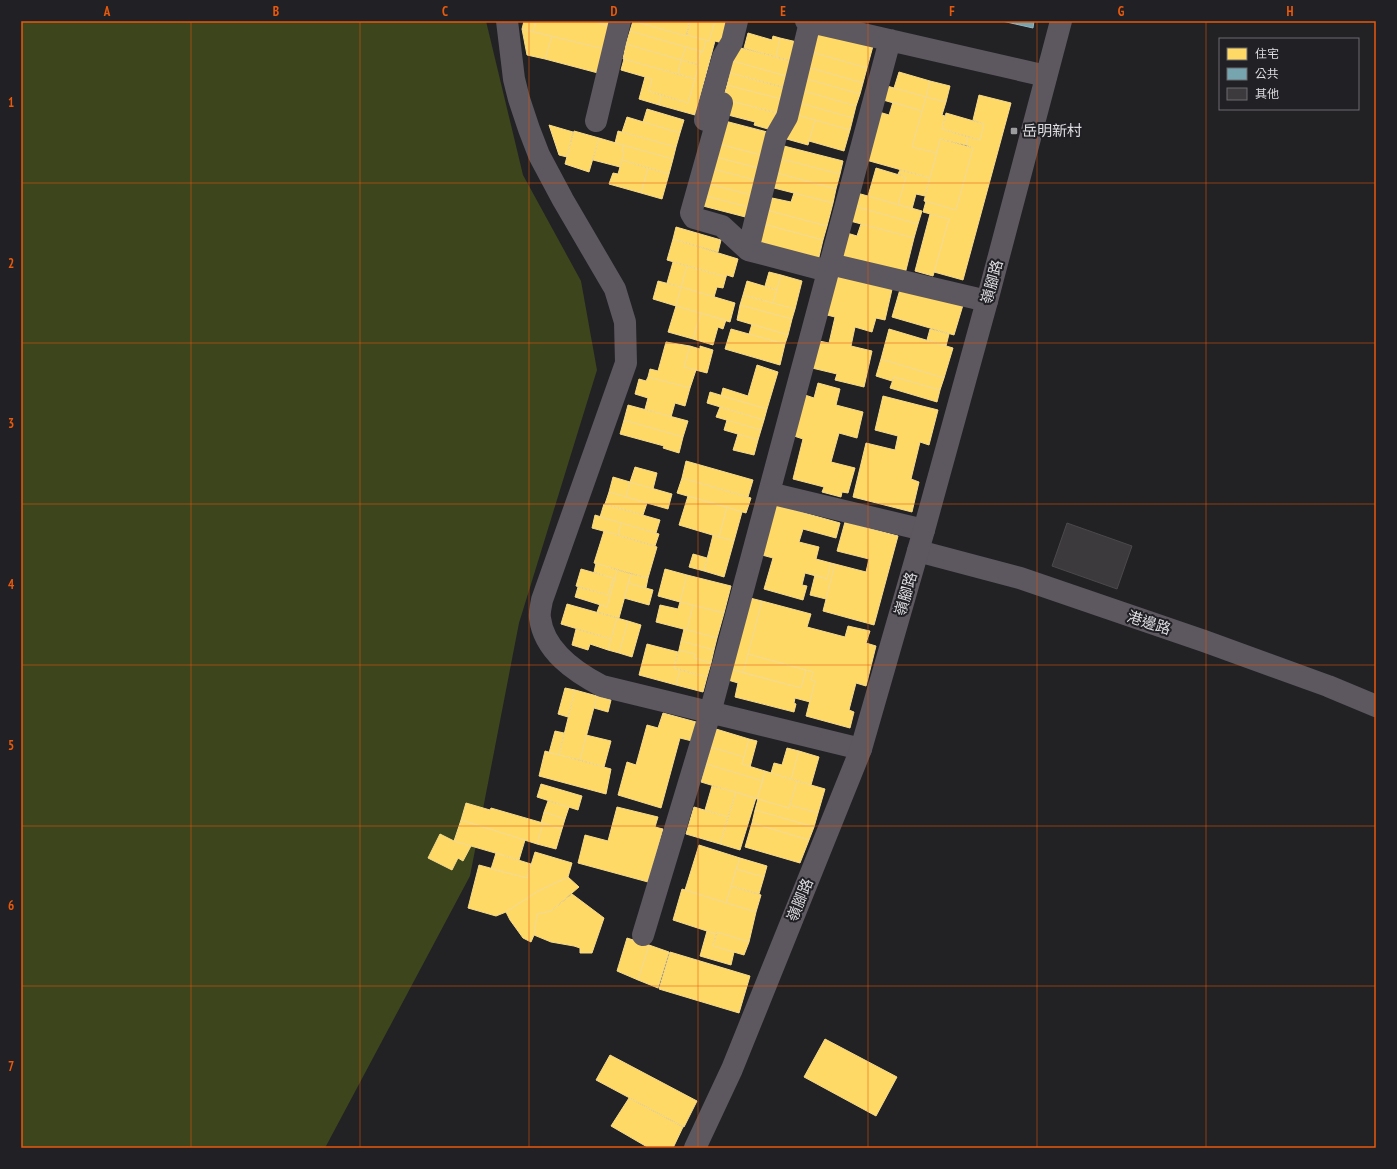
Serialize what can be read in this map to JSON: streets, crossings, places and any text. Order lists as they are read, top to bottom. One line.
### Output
{"streets":{"street":["嶺腳路","港邊路"]},"crossings":[["嶺腳路","港邊路"]],"places":{"transit":["岳明新村"]},"legend":["住宅","公共","其他"],"grid":{"columns":["A","B","C","D","E","F","G","H"],"rows":["1","2","3","4","5","6","7"]}}
